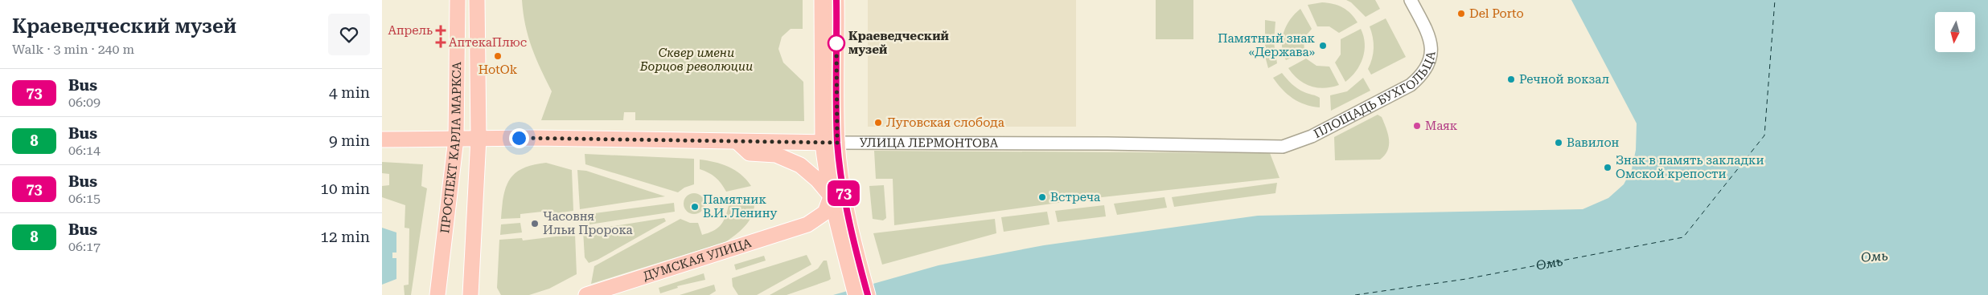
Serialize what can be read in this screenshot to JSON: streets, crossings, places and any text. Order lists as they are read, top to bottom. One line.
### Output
{"streets":{"main road":["УЛИЦА ЛЕРМОНТОВА","ПРОСПЕКТ КАРЛА МАРКСА","ДУМСКАЯ УЛИЦА"],"street":["ПЛОЩАДЬ БУХГОЛЬЦА"]},"crossings":[["ПЛОЩАДЬ БУХГОЛЬЦА","УЛИЦА ЛЕРМОНТОВА"],["УЛИЦА ЛЕРМОНТОВА","ПРОСПЕКТ КАРЛА МАРКСА"]],"water":["Омь"],"parks":["Сквер имени Борцов революции"],"places":{"other":["Del Porto","Краеведческий музей","Памятный знак «Держава»","HotOk","Речной вокзал","Луговская слобода","Маяк","Вавилон","Знак в память закладки Омской крепости","Встреча","Памятник В.И. Ленину","Часовня Ильи Пророка"],"health":["Апрель","АптекаПлюс"]},"lines":["bus line 73"],"north":"bottom","page":{"heading":["Краеведческий музей","Walk · 3 min · 240 m"],"on_map":"73","list":[{"mark":"73","name":"Bus","note":"06:09","value":"4 min"},{"mark":"8","name":"Bus","note":"06:14","value":"9 min"},{"mark":"73","name":"Bus","note":"06:15","value":"10 min"},{"mark":"8","name":"Bus","note":"06:17","value":"12 min"}]}}
